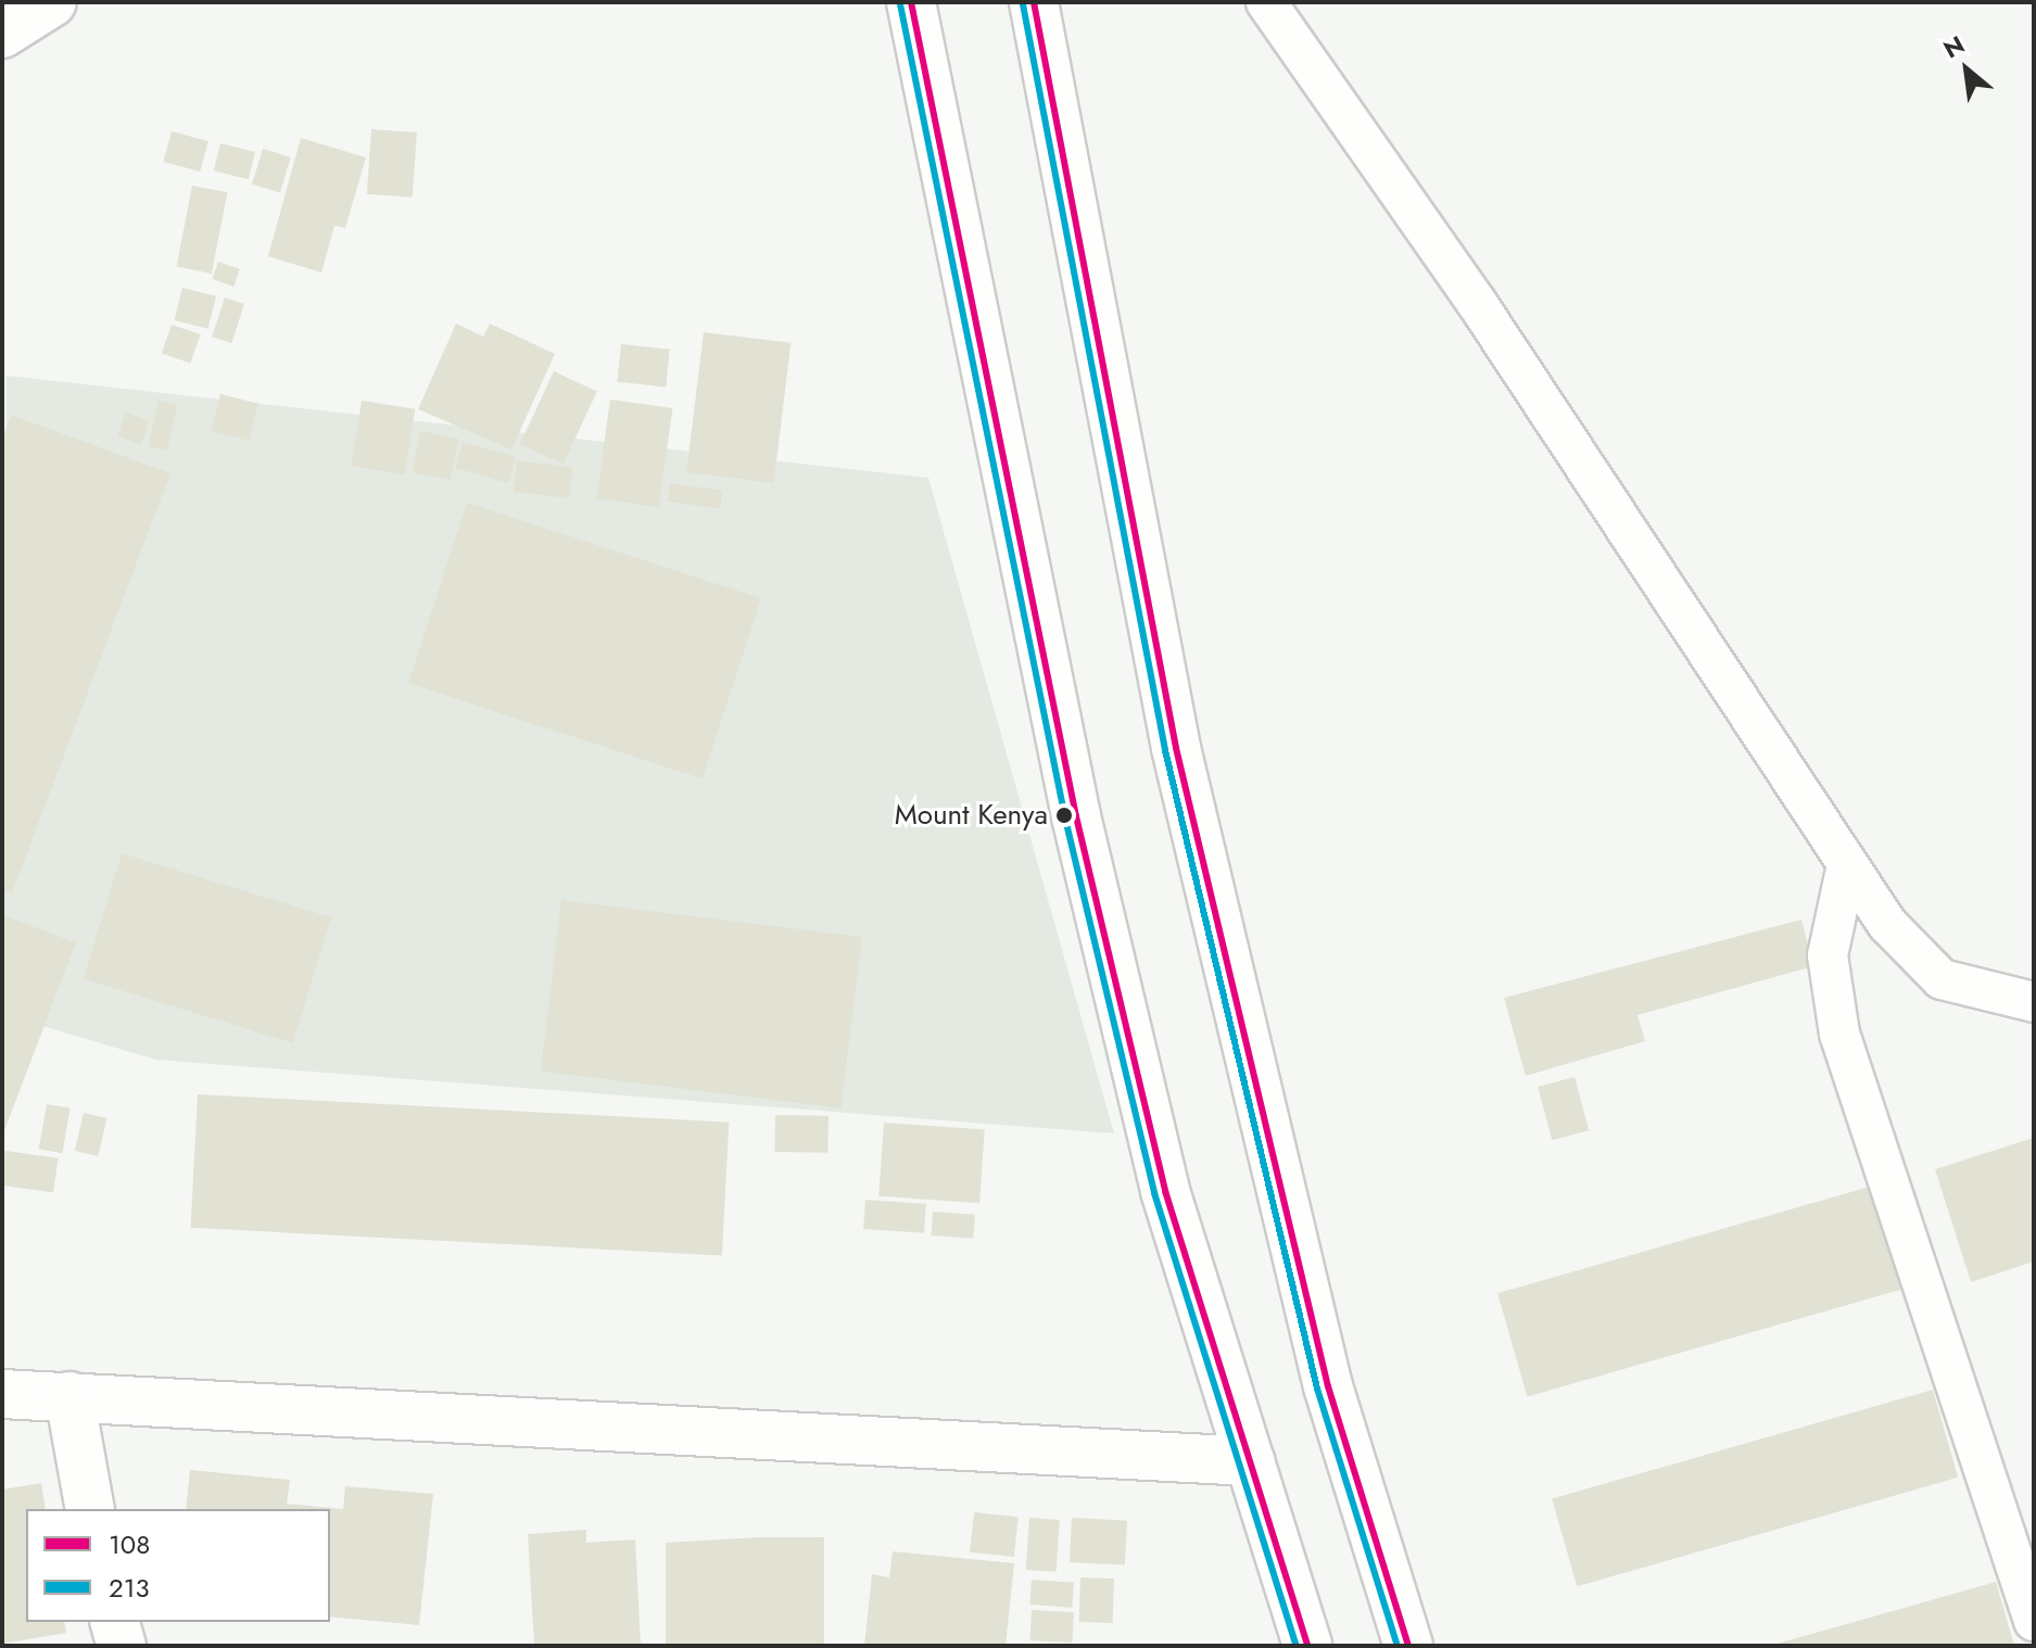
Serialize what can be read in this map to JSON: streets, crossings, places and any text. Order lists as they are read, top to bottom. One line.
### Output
{"places":["Mount Kenya"],"lines":["transit line 108","transit line 213"],"legend":["108","213"],"north":"top left"}
